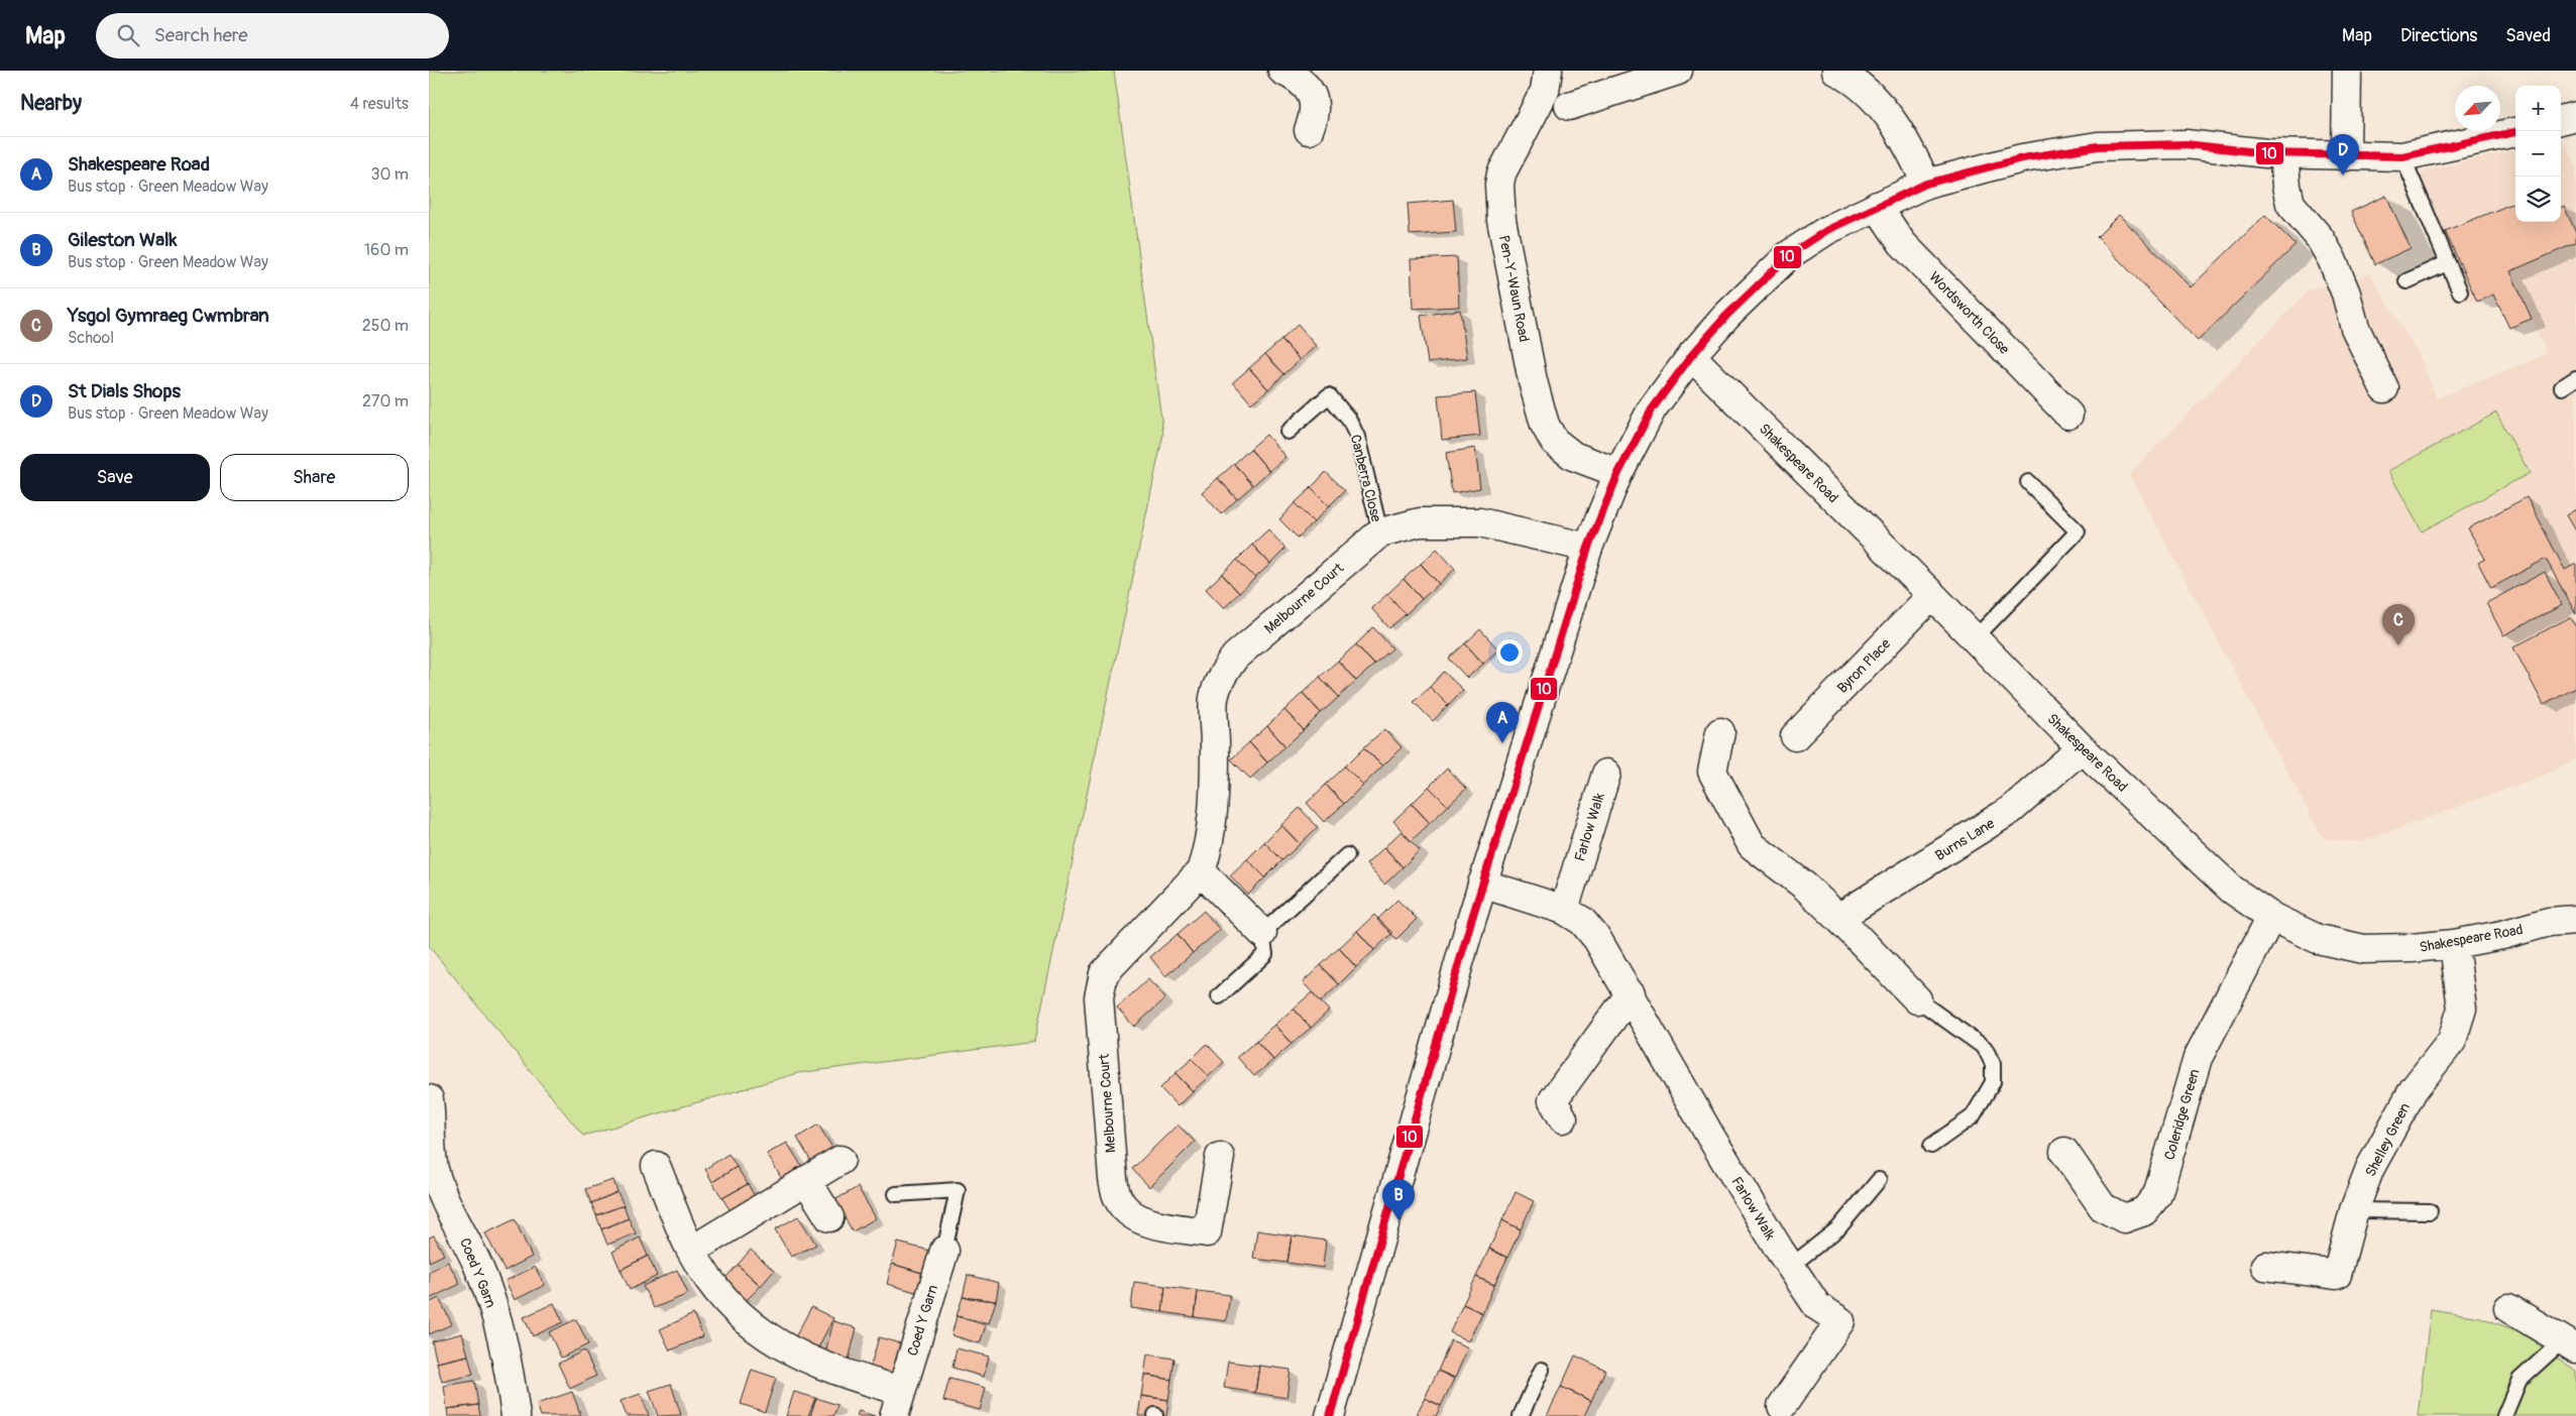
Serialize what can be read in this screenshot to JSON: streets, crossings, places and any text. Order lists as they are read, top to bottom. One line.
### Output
{"streets":{"street":["Pen-Y-Waun Road","Wordsworth Close","Shakespeare Road","Melbourne Court","Byron Place","Farlow Walk","Burns Lane","Coleridge Green","Shelley Green","Coed Y Garn"],"lane":["Canberra Close"]},"crossings":[["Shakespeare Road","Byron Place"],["Shakespeare Road","Burns Lane"],["Shakespeare Road","Coleridge Green"],["Shakespeare Road","Shelley Green"],["Canberra Close","Melbourne Court"]],"lines":["transit line 10"],"north":"bottom left","page":{"header":"Map","search":"Search here","nav":["Map","Directions","Saved"],"heading":["Nearby","4 results"],"map_buttons":["+","−"],"pins":["D","C","A","B"],"list":[{"mark":"A","name":"Shakespeare Road","note":"Bus stop · Green Meadow Way","value":"30 m"},{"mark":"B","name":"Gileston Walk","note":"Bus stop · Green Meadow Way","value":"160 m"},{"mark":"C","name":"Ysgol Gymraeg Cwmbran","note":"School","value":"250 m"},{"mark":"D","name":"St Dials Shops","note":"Bus stop · Green Meadow Way","value":"270 m"}],"buttons":["Save","Share"]}}
